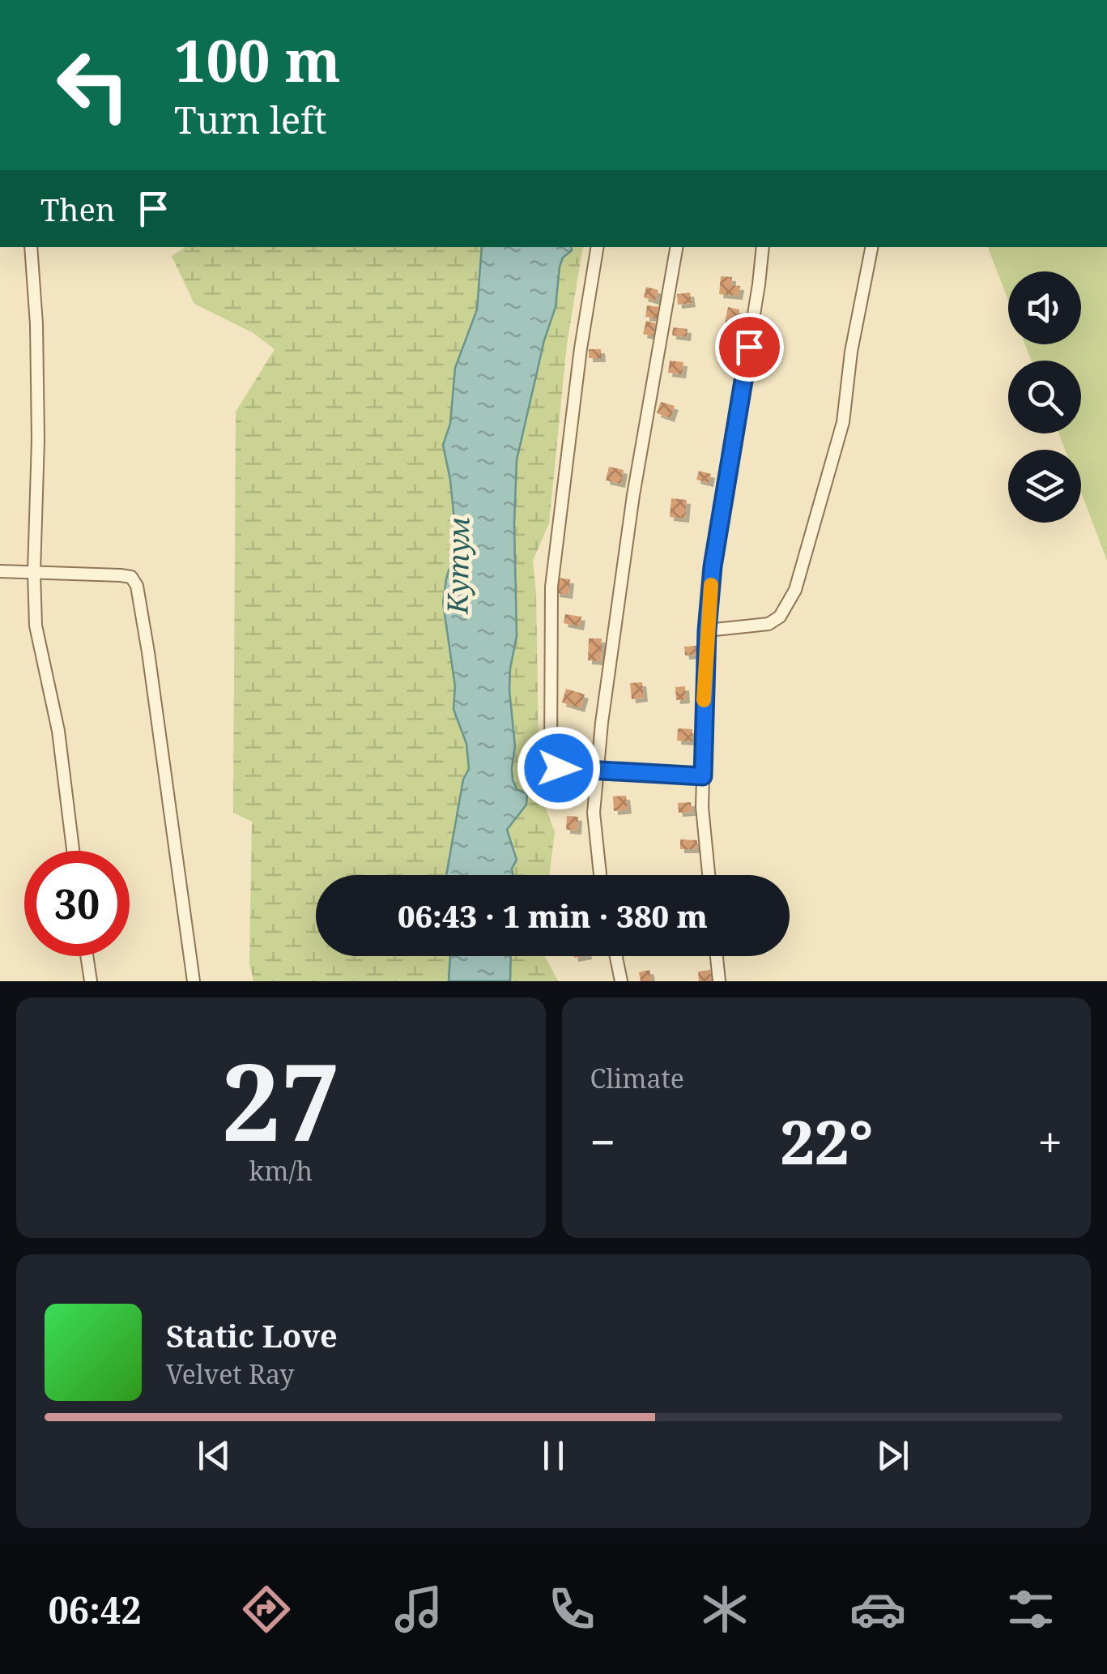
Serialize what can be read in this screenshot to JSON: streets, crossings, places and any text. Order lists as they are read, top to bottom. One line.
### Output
{"water":["Кутум"],"page":{"turn":["100 m","Turn left"],"then":"Then","limit":"30","trip":"06:43 · 1 min · 380 m","tile":[["27","km/h"],"Climate"],"heat":["−","22°","+"],"song":["Static Love","Velvet Ray"],"tabs":"06:42"}}
